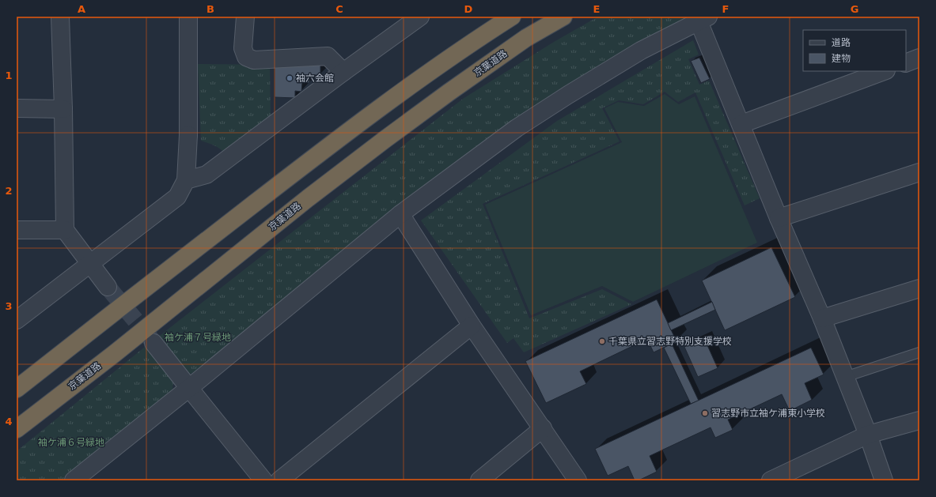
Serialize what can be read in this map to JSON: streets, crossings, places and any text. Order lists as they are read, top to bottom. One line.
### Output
{"streets":{"highway":["京葉道路"]},"parks":["袖ケ浦７号緑地","袖ケ浦６号緑地"],"places":["袖六会館","千葉県立習志野特別支援学校","習志野市立袖ケ浦東小学校"],"legend":["道路","建物"],"grid":{"columns":["A","B","C","D","E","F","G"],"rows":["1","2","3","4"]}}
